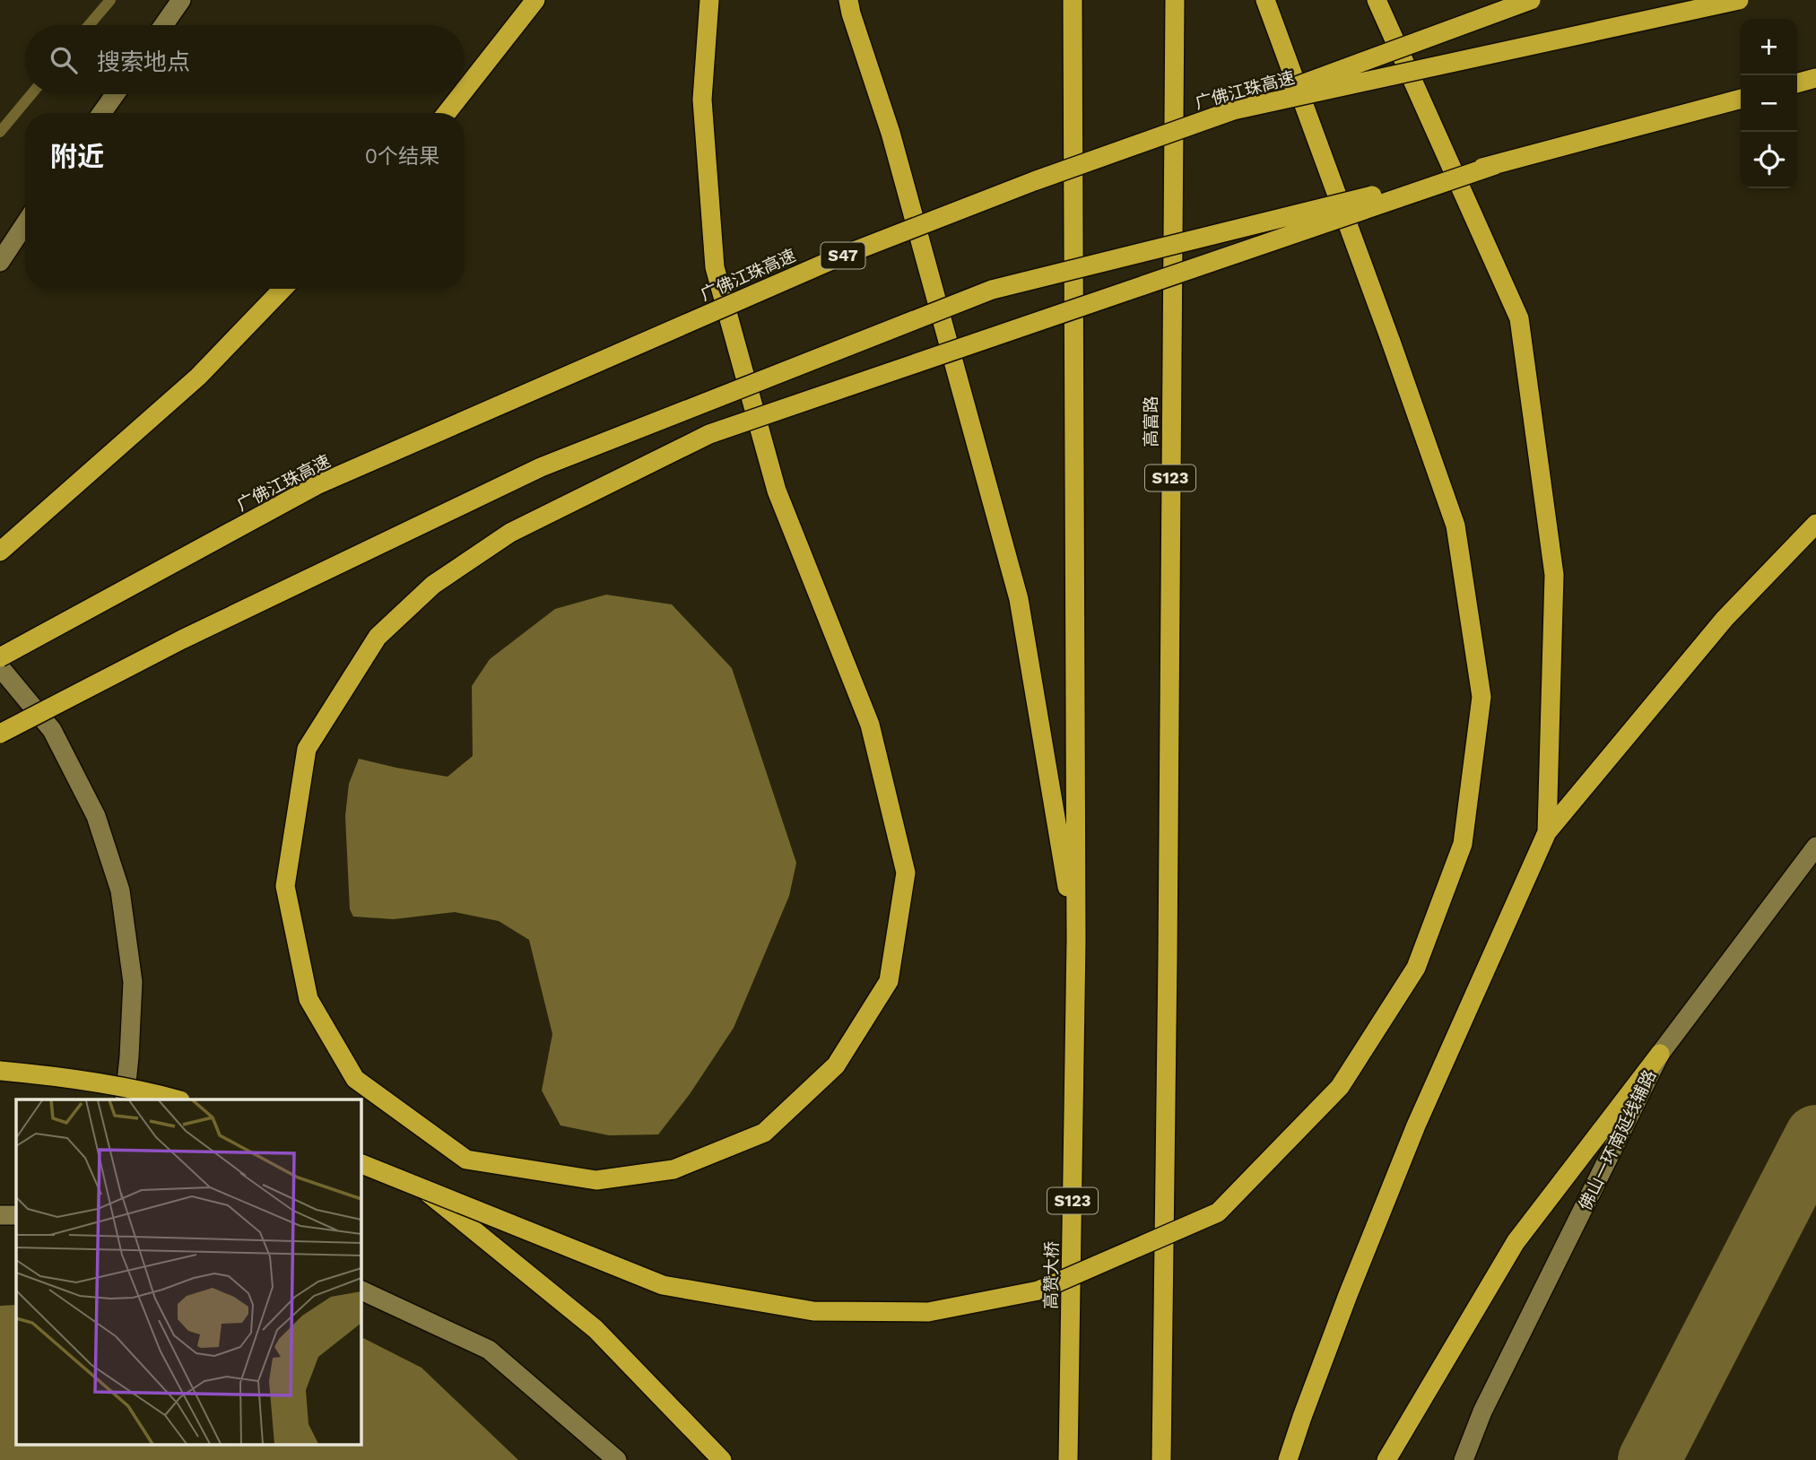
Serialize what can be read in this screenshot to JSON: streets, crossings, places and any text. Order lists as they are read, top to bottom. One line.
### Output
{"streets":{"highway":["广佛江珠高速","S47","高富路","S123","高赞大桥"],"main road":["佛山一环南延线辅路"]},"crossings":[["S123","高赞大桥"]],"page":{"map_buttons":["+","−"],"search":"搜索地点","heading":["附近","0个结果"]}}
